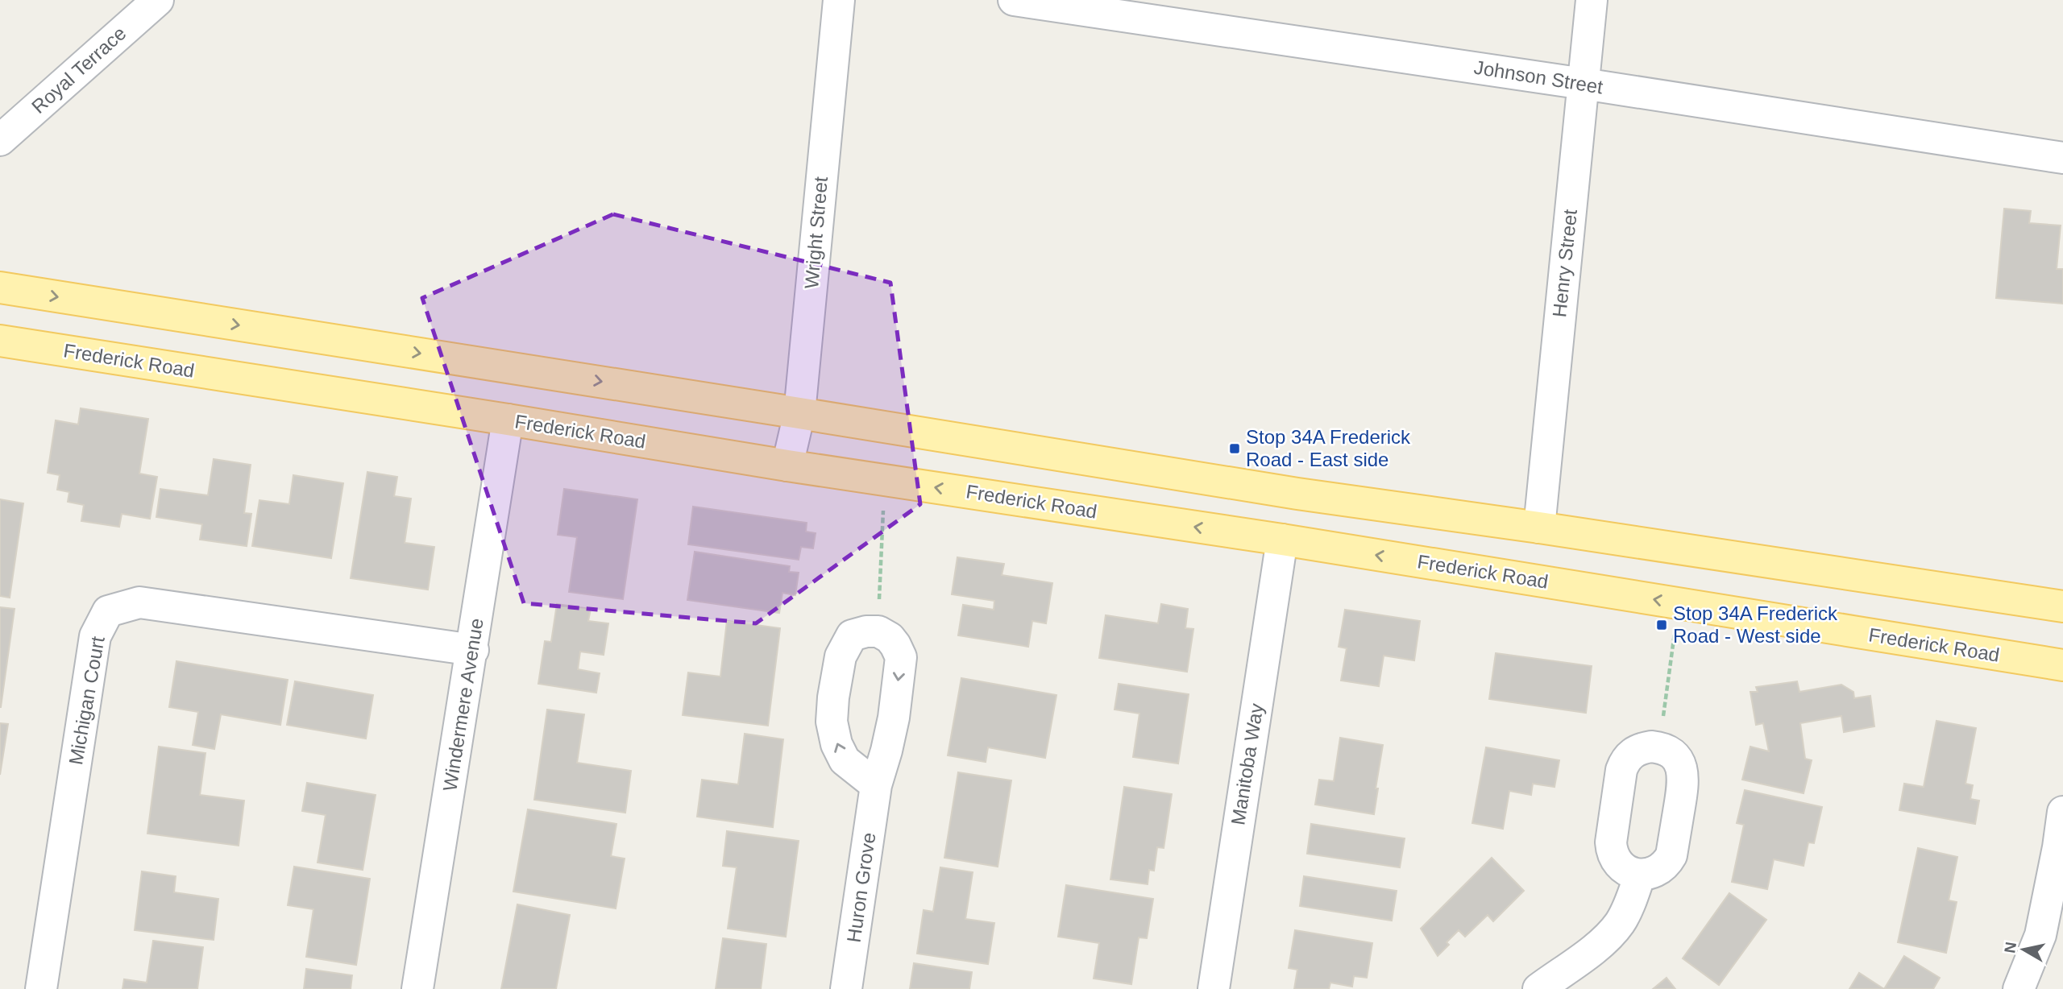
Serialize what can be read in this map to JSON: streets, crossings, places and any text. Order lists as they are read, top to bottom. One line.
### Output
{"streets":{"main road":["Frederick Road"],"street":["Royal Terrace","Johnson Street","Wright Street","Henry Street","Michigan Court","Windermere Avenue","Manitoba Way","Huron Grove"]},"crossings":[["Johnson Street","Henry Street"],["Wright Street","Frederick Road"],["Frederick Road","Windermere Avenue"],["Frederick Road","Manitoba Way"],["Michigan Court","Windermere Avenue"]],"one_way":["Huron Grove"],"places":{"transit":["Stop 34A Frederick Road - East side","Stop 34A Frederick Road - West side"]},"north":"left"}
